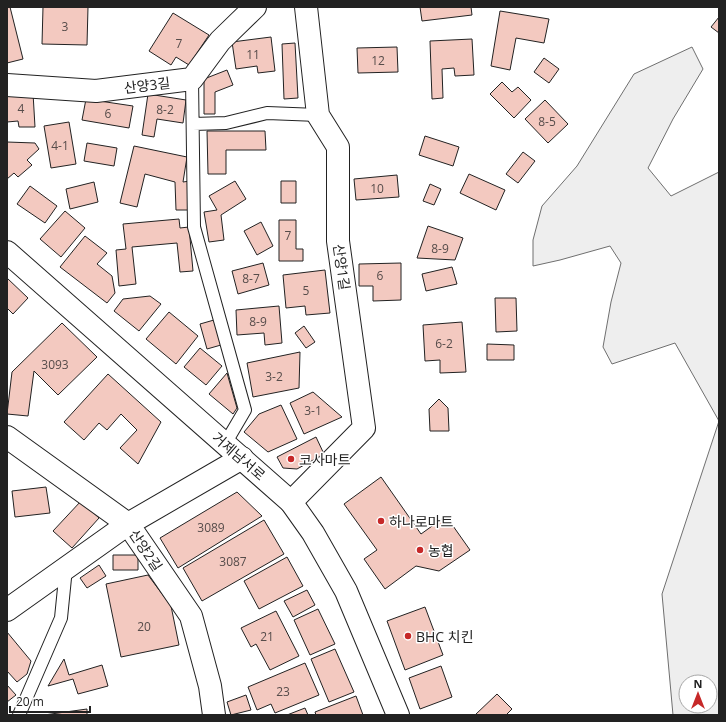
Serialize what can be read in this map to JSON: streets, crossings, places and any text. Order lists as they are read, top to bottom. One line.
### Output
{"streets":{"street":["산양3길","산양1길","거제남서로","산양2길"]},"crossings":[["산양1길","거제남서로"]],"places":["코사마트","하나로마트","농협","BHC 치킨"],"house_numbers":["3","7","11","12","4","8-2","6","8-5","4-1","10","7","8-9","6","8-7","5","8-9","6-2","3093","3-2","3-1","3089","3087","20","21","23"],"scale_bar":"20 m","north":"top"}
